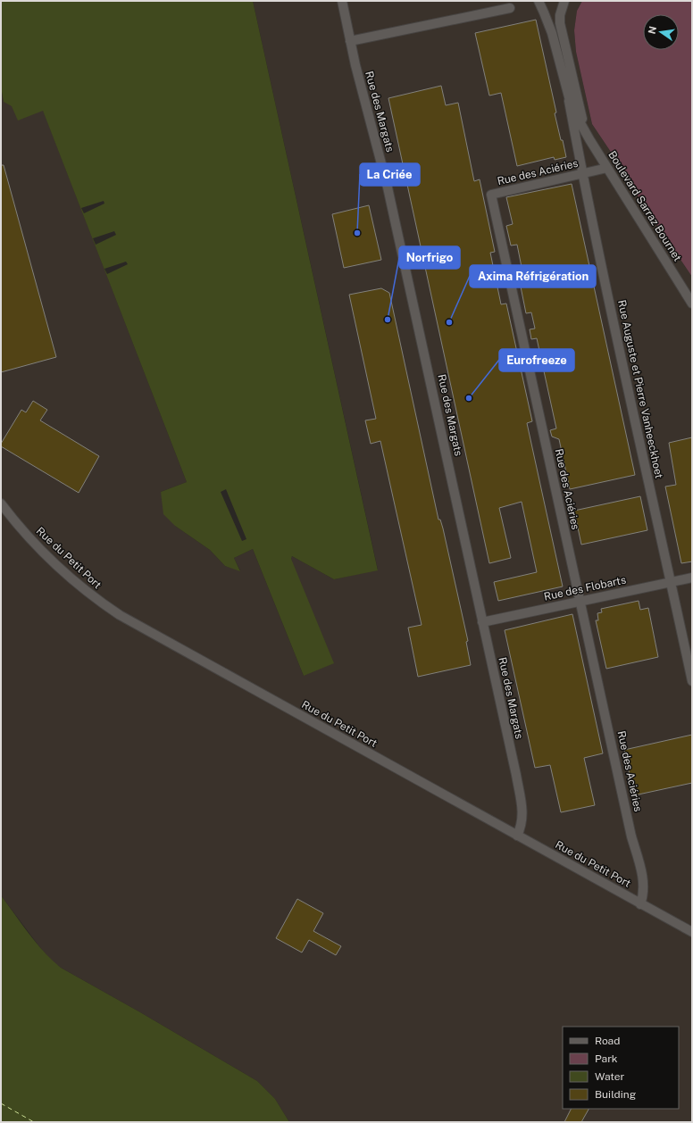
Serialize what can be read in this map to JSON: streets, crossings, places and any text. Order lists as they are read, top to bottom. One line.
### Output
{"streets":{"street":["Rue des Margats","Rue des Aciéries","Boulevard Sarraz Bournet","Rue Auguste et Pierre Vanheeckhoet","Rue du Petit Port","Rue des Flobarts"]},"crossings":[["Rue des Margats","Rue du Petit Port"],["Rue des Margats","Rue des Flobarts"],["Rue des Aciéries","Boulevard Sarraz Bournet"],["Rue des Aciéries","Rue Auguste et Pierre Vanheeckhoet"],["Rue des Aciéries","Rue du Petit Port"],["Rue des Aciéries","Rue des Flobarts"],["Boulevard Sarraz Bournet","Rue Auguste et Pierre Vanheeckhoet"],["Rue Auguste et Pierre Vanheeckhoet","Rue des Flobarts"]],"places":["La Criée","Norfrigo","Axima Réfrigération","Eurofreeze"],"legend":["Road","Park","Water","Building"],"north":"left"}
